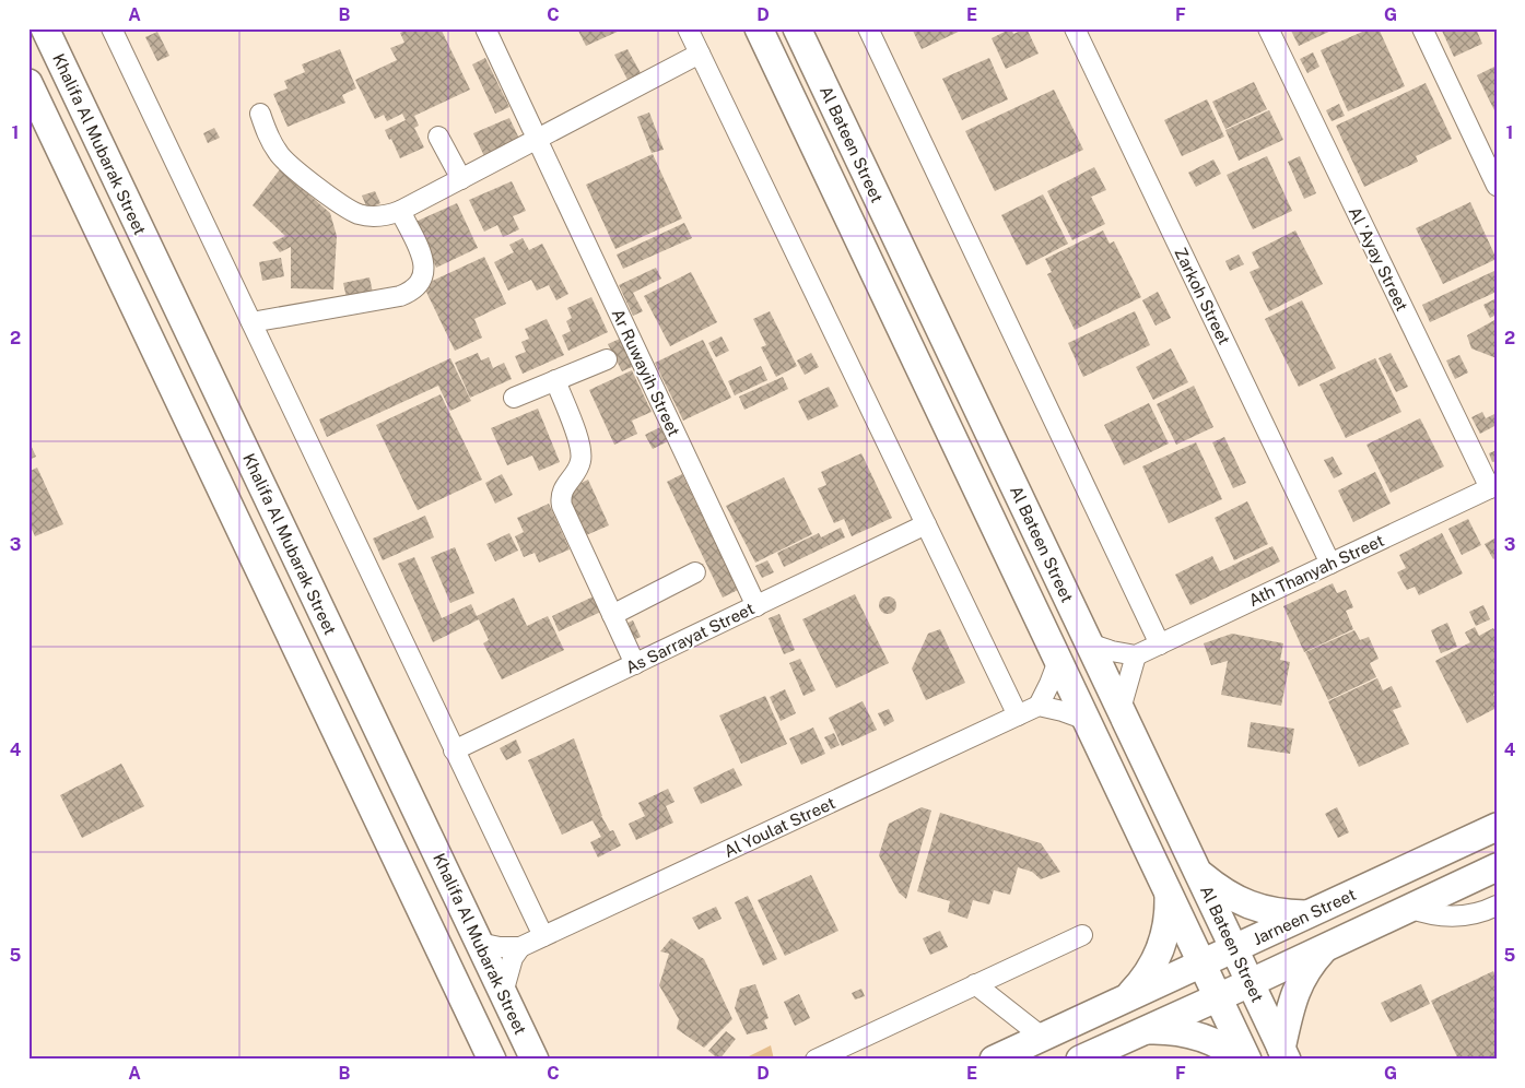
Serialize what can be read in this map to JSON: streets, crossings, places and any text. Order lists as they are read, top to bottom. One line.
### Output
{"streets":{"main road":["Khalifa Al Mubarak Street","Al Bateen Street","Jarneen Street"],"street":["Al 'Ayay Street","Zarkoh Street","Ar Ruwayih Street","Ath Thanyah Street","As Sarrayat Street","Al Youlat Street"]},"crossings":[["Khalifa Al Mubarak Street","Al Youlat Street"],["Al Bateen Street","Jarneen Street"],["Al 'Ayay Street","Ath Thanyah Street"],["Zarkoh Street","Ath Thanyah Street"],["Ar Ruwayih Street","As Sarrayat Street"]],"grid":{"columns":["A","B","C","D","E","F","G"],"rows":["1","2","3","4","5"]}}
